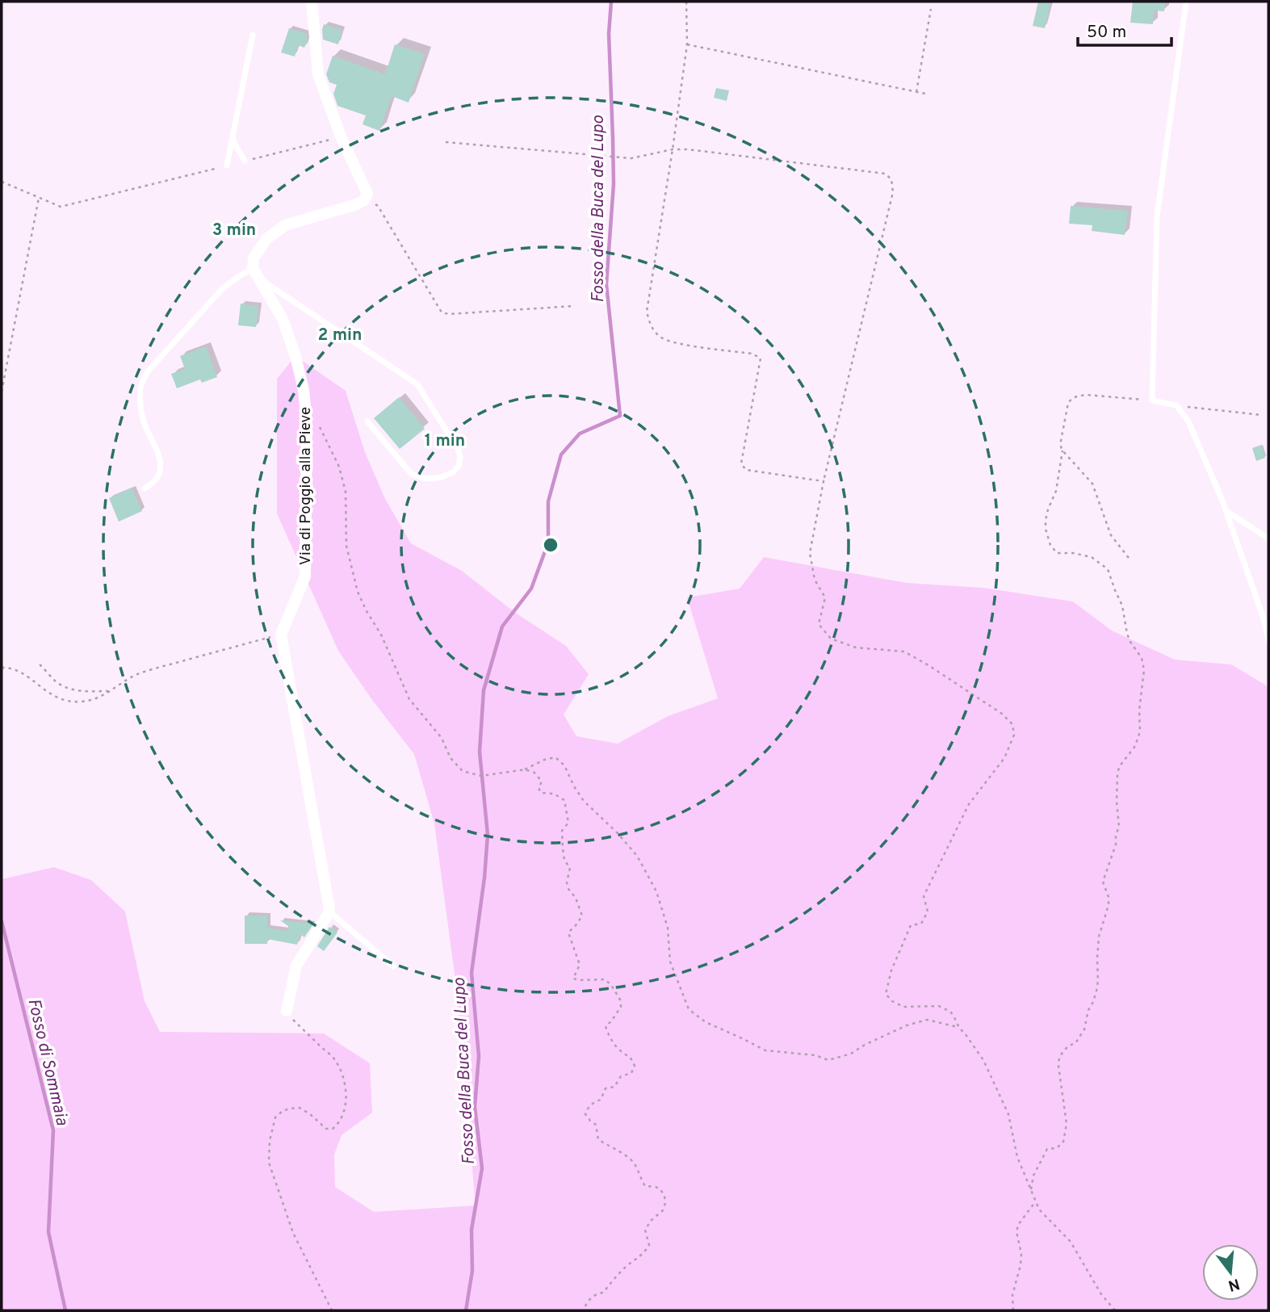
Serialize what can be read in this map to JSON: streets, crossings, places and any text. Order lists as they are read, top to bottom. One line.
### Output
{"streets":{"street":["Via di Poggio alla Pieve"]},"water":["Fosso della Buca del Lupo","Fosso di Sommaia"],"scale_bar":"50 m","north":"bottom","rings":["3 min","2 min","1 min"]}
